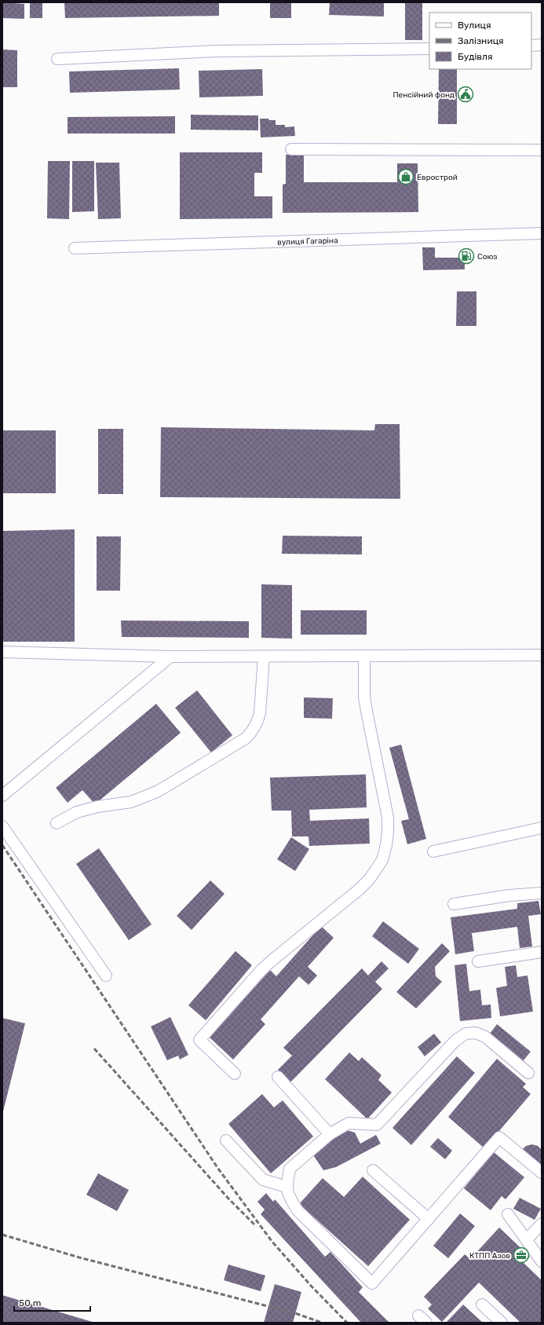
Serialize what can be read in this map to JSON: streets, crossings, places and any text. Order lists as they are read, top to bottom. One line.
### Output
{"streets":{"street":["вулиця Гагаріна"]},"places":{"public building":["Пенсійний фонд"],"shop":["Еврострой"],"fuel station":["Союз"],"office":["КТПП Азов"]},"legend":["Вулиця","Залізниця","Будівля"],"scale_bar":"50 m"}
